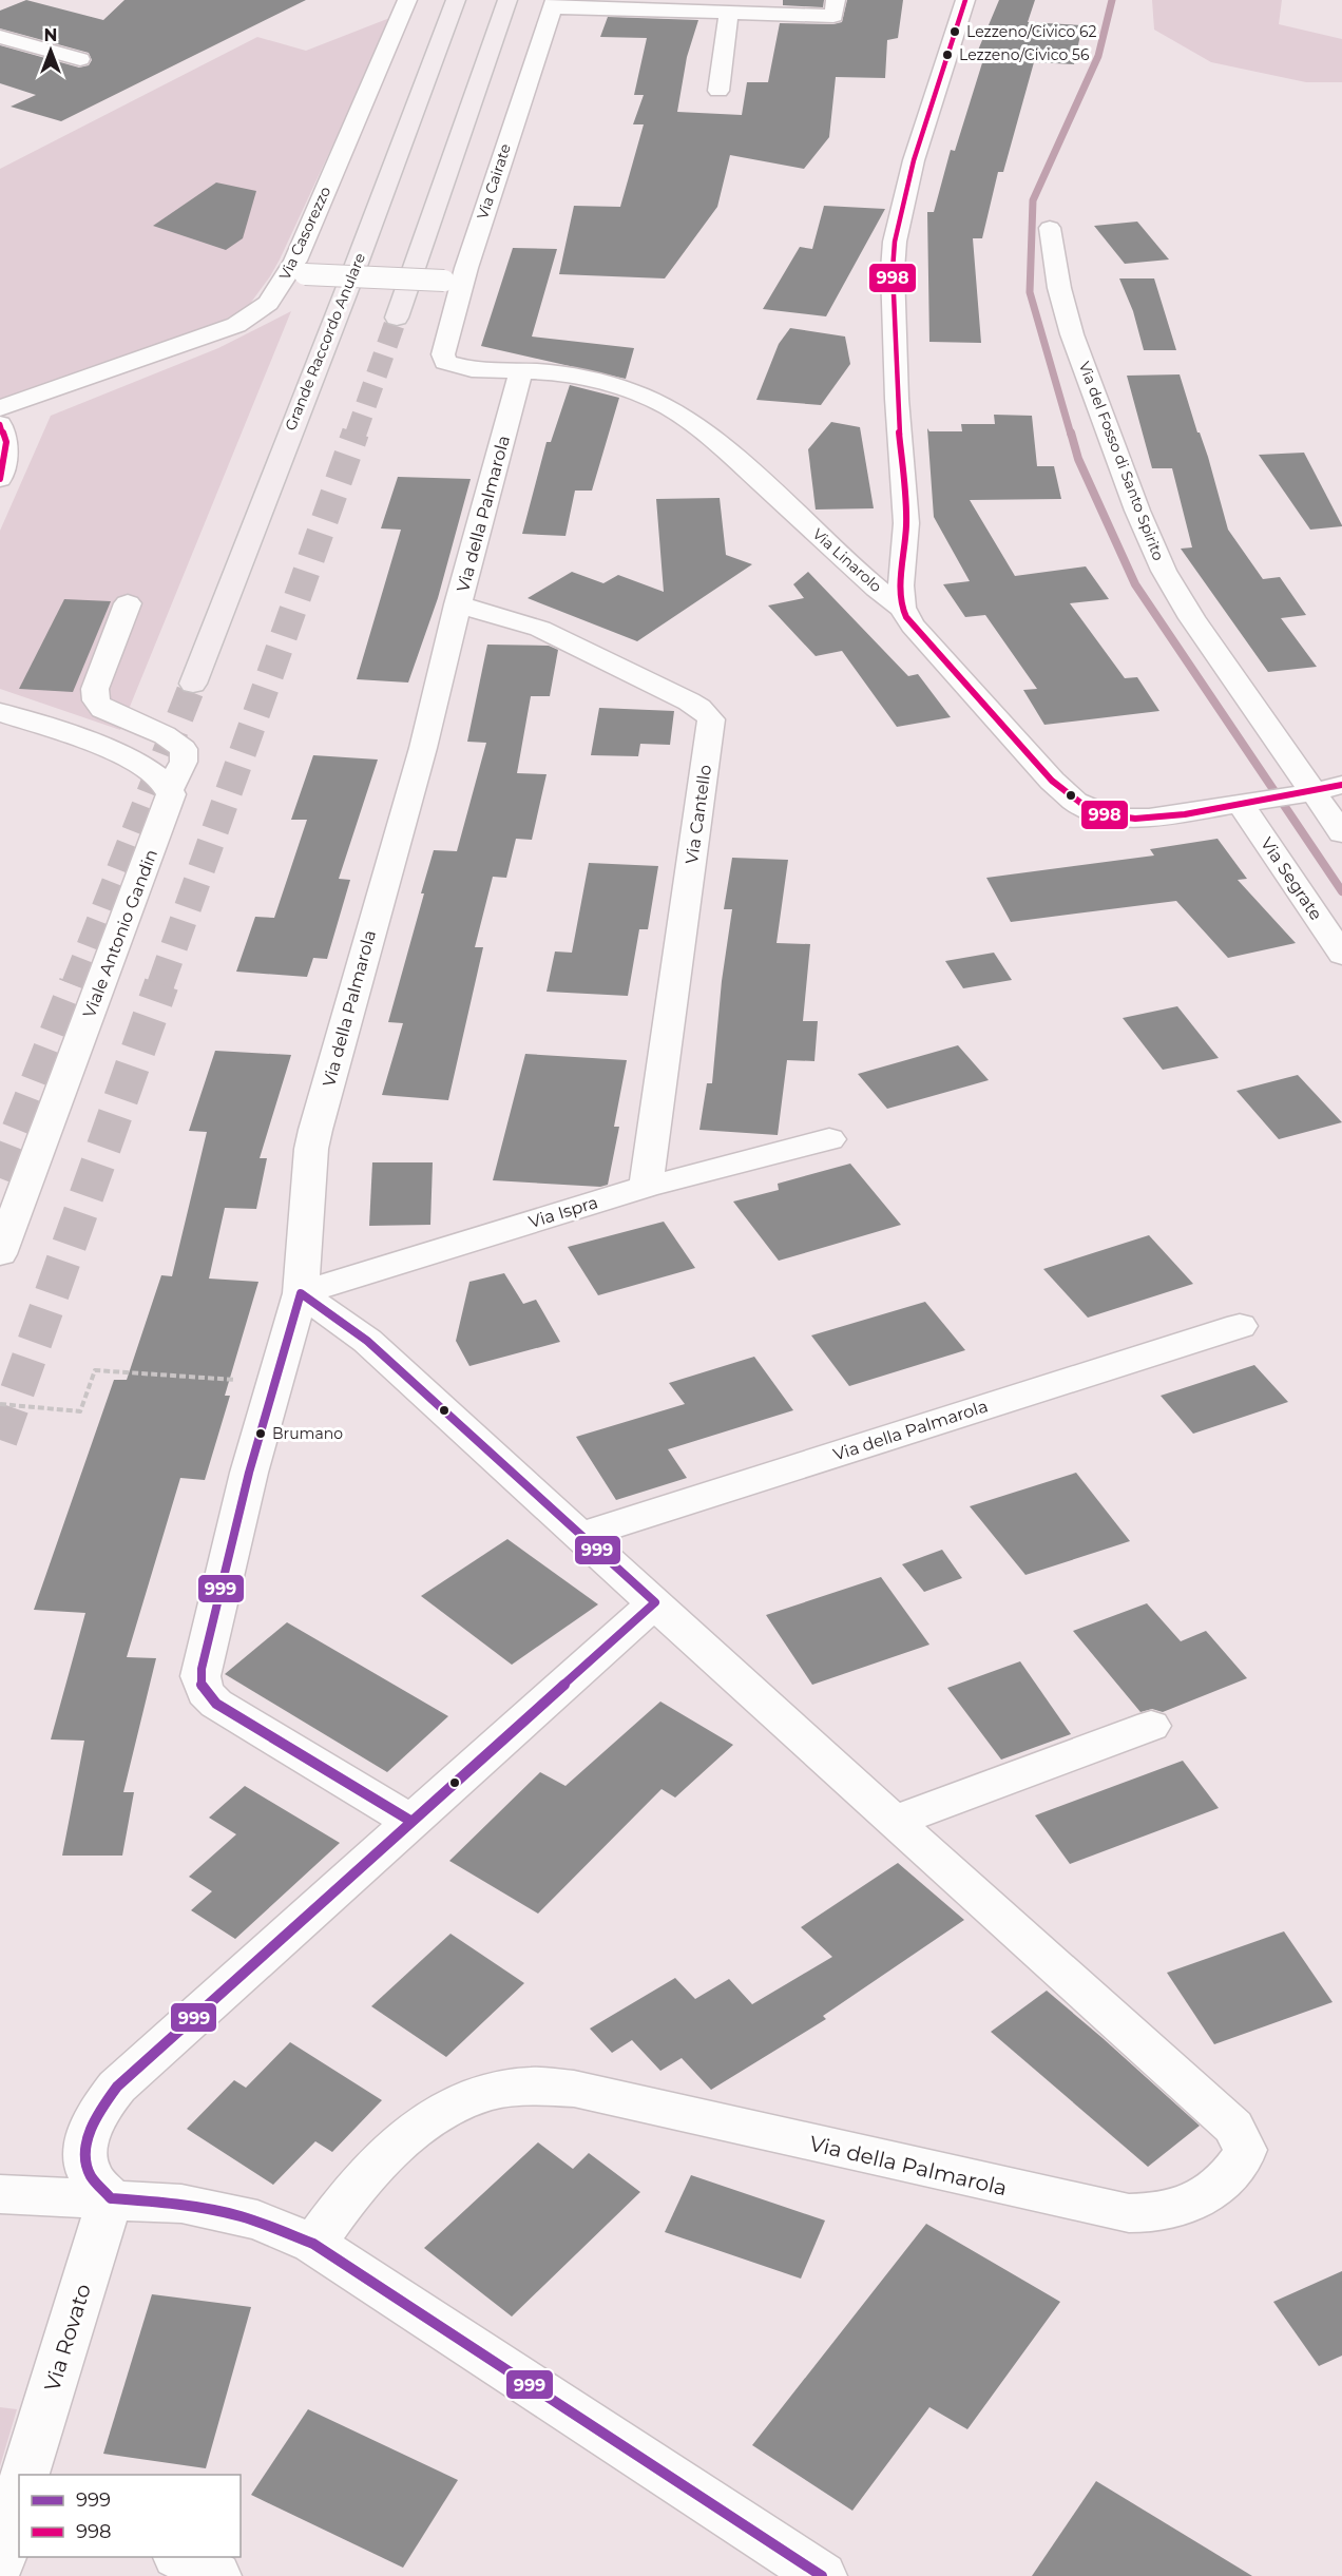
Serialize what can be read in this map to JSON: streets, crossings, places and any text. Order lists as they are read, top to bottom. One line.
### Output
{"streets":{"highway":["Grande Raccordo Anulare"],"street":["Via Cairate","Via Casorezzo","Via del Fosso di Santo Spirito","Via della Palmarola","Via Linarolo","Via Cantello","Via Segrate","Viale Antonio Gandin","Via Ispra","Via Rovato"]},"crossings":[["Via Cairate","Via Linarolo"],["Via del Fosso di Santo Spirito","Via Linarolo"],["Via della Palmarola","Via Linarolo"],["Via della Palmarola","Via Cantello"],["Via della Palmarola","Via Ispra"],["Via Linarolo","Via Segrate"],["Via Cantello","Via Ispra"]],"places":["Lezzeno/Civico 62","Lezzeno/Civico 56","Brumano"],"lines":["transit line 998","transit line 999"],"legend":["999","998"],"north":"top"}
